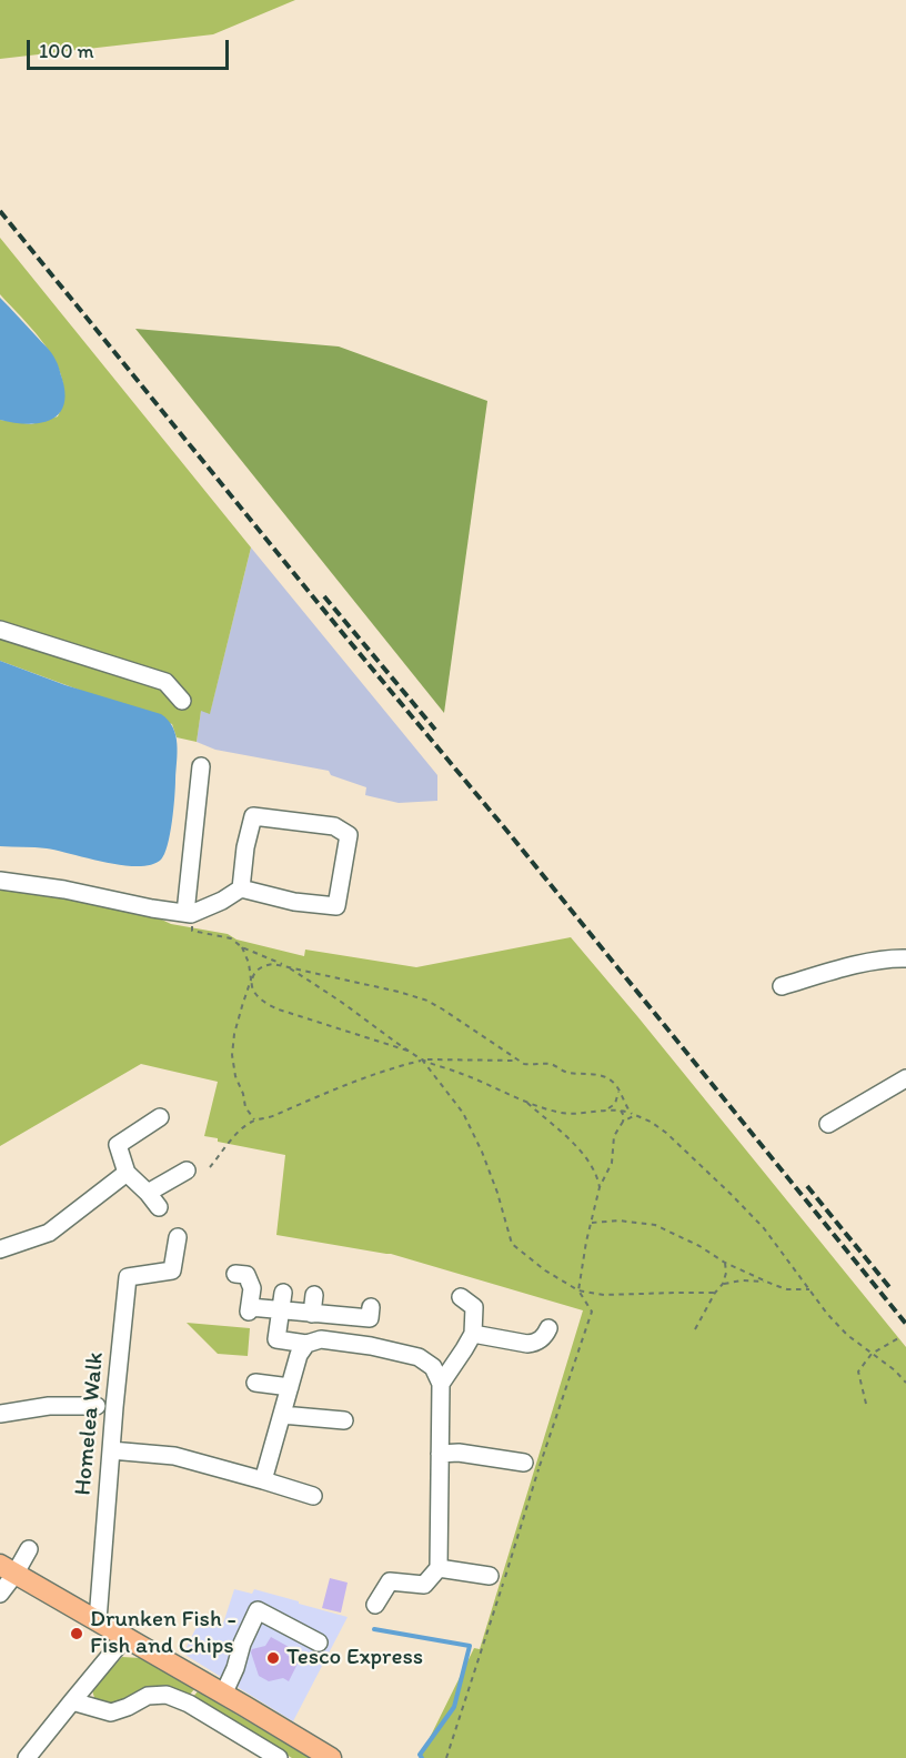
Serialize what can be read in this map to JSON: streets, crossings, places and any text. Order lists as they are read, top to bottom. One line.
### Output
{"streets":{"street":["Homelea Walk"]},"places":["Drunken Fish - Fish and Chips","Tesco Express"],"scale_bar":"100 m"}
